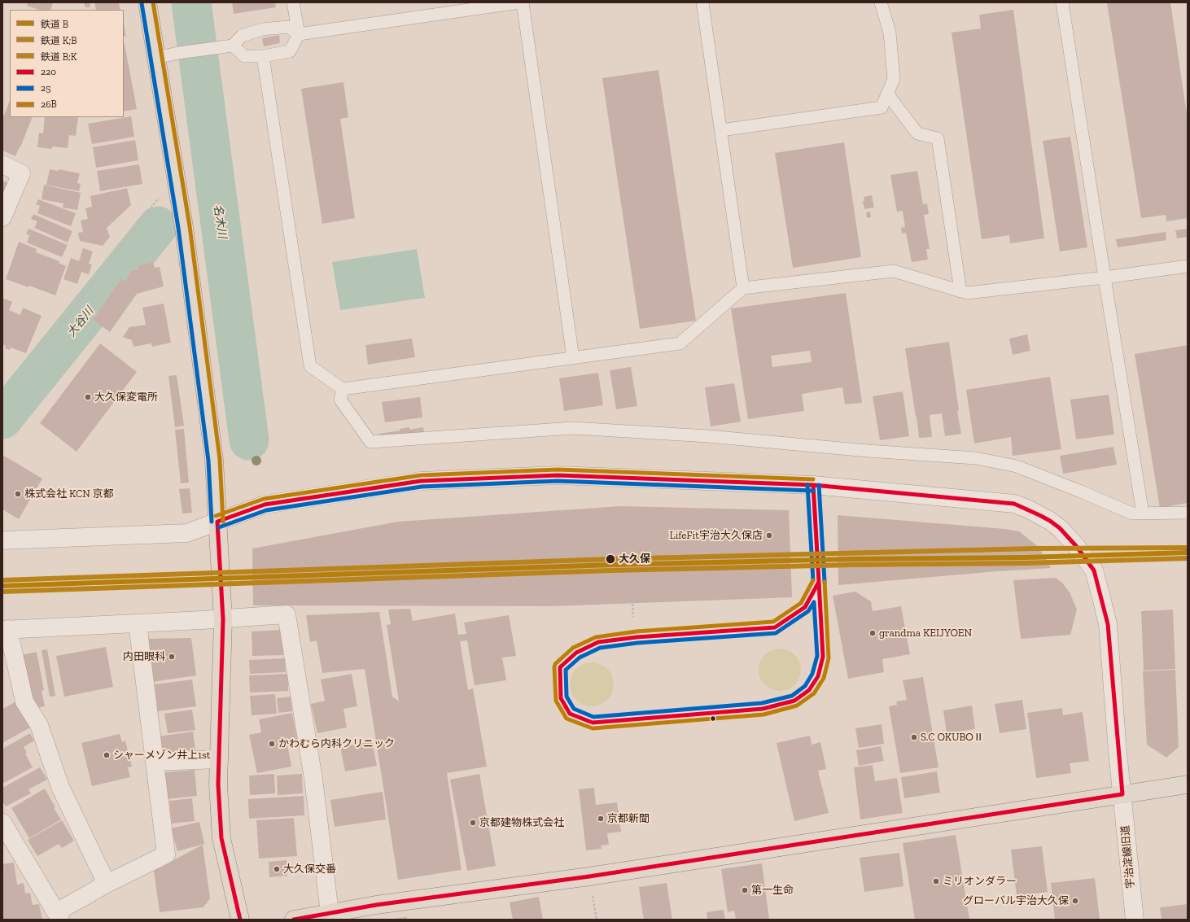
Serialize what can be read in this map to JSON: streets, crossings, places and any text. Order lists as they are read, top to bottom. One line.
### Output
{"streets":{"street":["宇治淀線旧道"]},"water":["名木川","大谷川"],"places":["大久保変電所","株式会社 KCN 京都","LifeFit宇治大久保店","大久保","grandma KEIJYOEN","内田眼科","S.C OKUBOⅡ","かわむら内科クリニック","シャーメゾン井上1st","京都新聞","京都建物株式会社","大久保交番","ミリオンダラー","第一生命","グローバル宇治大久保"],"lines":["transit line 26B","transit line 25","transit line 220","rail line B;K","rail line B","rail line K;B"],"legend":["鉄道 B","鉄道 K;B","鉄道 B;K","220","25","26B"]}
